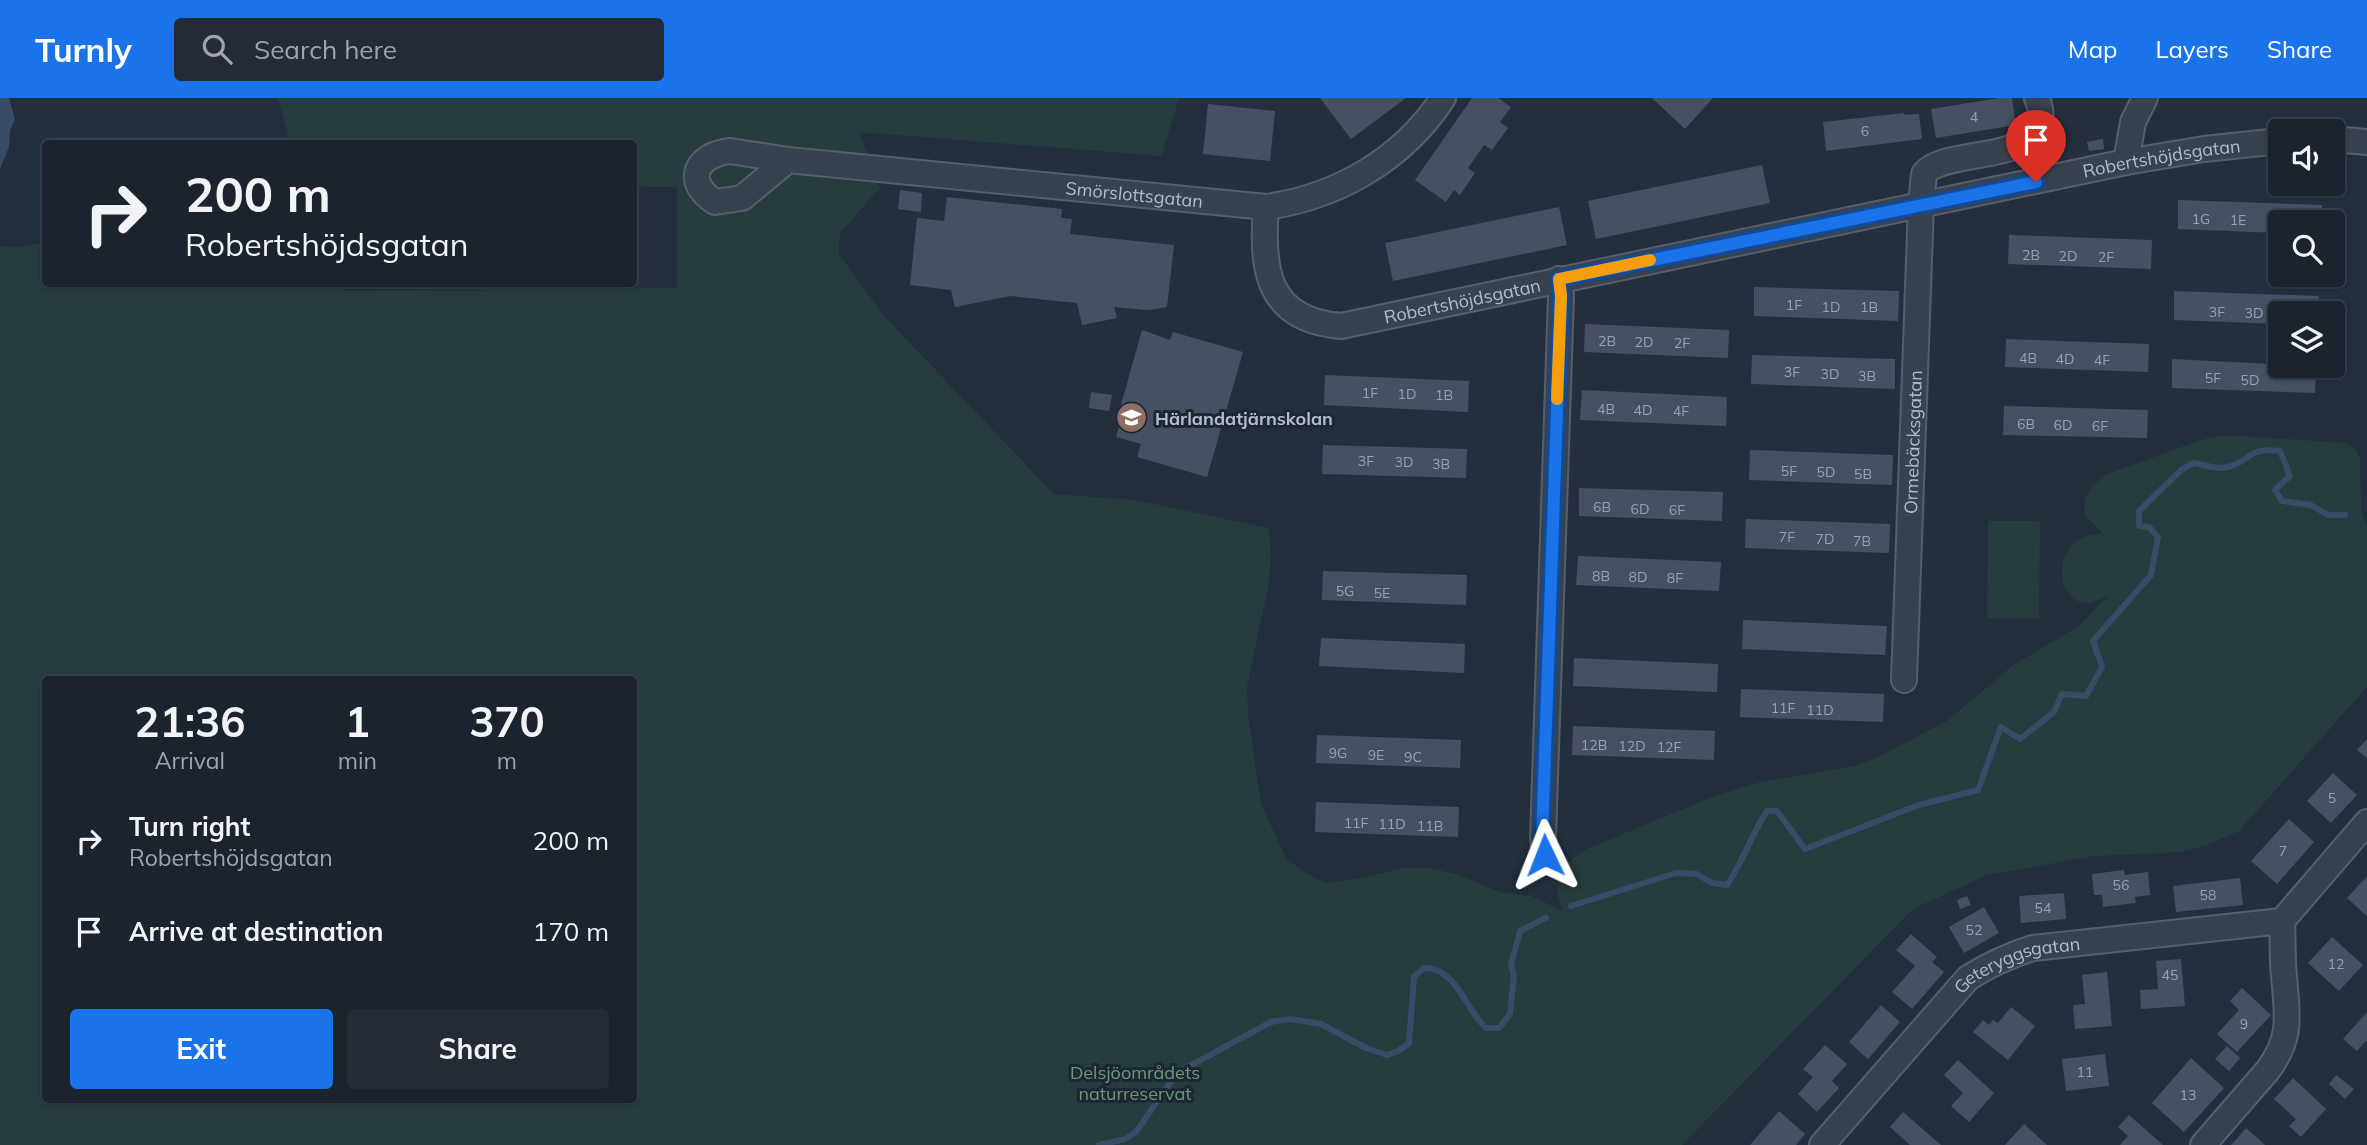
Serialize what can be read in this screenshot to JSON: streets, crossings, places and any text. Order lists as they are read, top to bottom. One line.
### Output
{"streets":{"street":["Robertshöjdsgatan","Smörslottsgatan","Ormebäcksgatan","Geteryggsgatan"]},"crossings":[["Robertshöjdsgatan","Smörslottsgatan"],["Robertshöjdsgatan","Ormebäcksgatan"]],"parks":["Delsjöområdets naturreservat"],"places":{"school or university":["Härlandatjärnskolan"]},"house_numbers":["4","6","1G","1E","2B","2D","2F","1F","1D","1B","3F","3D","2B","2D","2F","4B","4D","4F","3F","3D","3B","5F","5D","1F","1D","1B","4B","4D","4F","6B","6D","6F","3F","3D","3B","5F","5D","5B","6B","6D","6F","7F","7D","7B","8B","8D","8F","5G","5E","11F","11D","12B","12D","12F","9G","9E","9C","5","11F","11D","11B","7","56","58","54","52","12","45","9","11","13"],"page":{"header":"Turnly","search":"Search here","nav":["Map","Layers","Share"],"turn":["200 m","Robertshöjdsgatan"],"eta":["21:36","Arrival","1","min","370","m"],"list":[{"name":"Turn right","note":"Robertshöjdsgatan","value":"200 m"},{"name":"Arrive at destination","value":"170 m"}],"buttons":["Exit","Share"]}}
